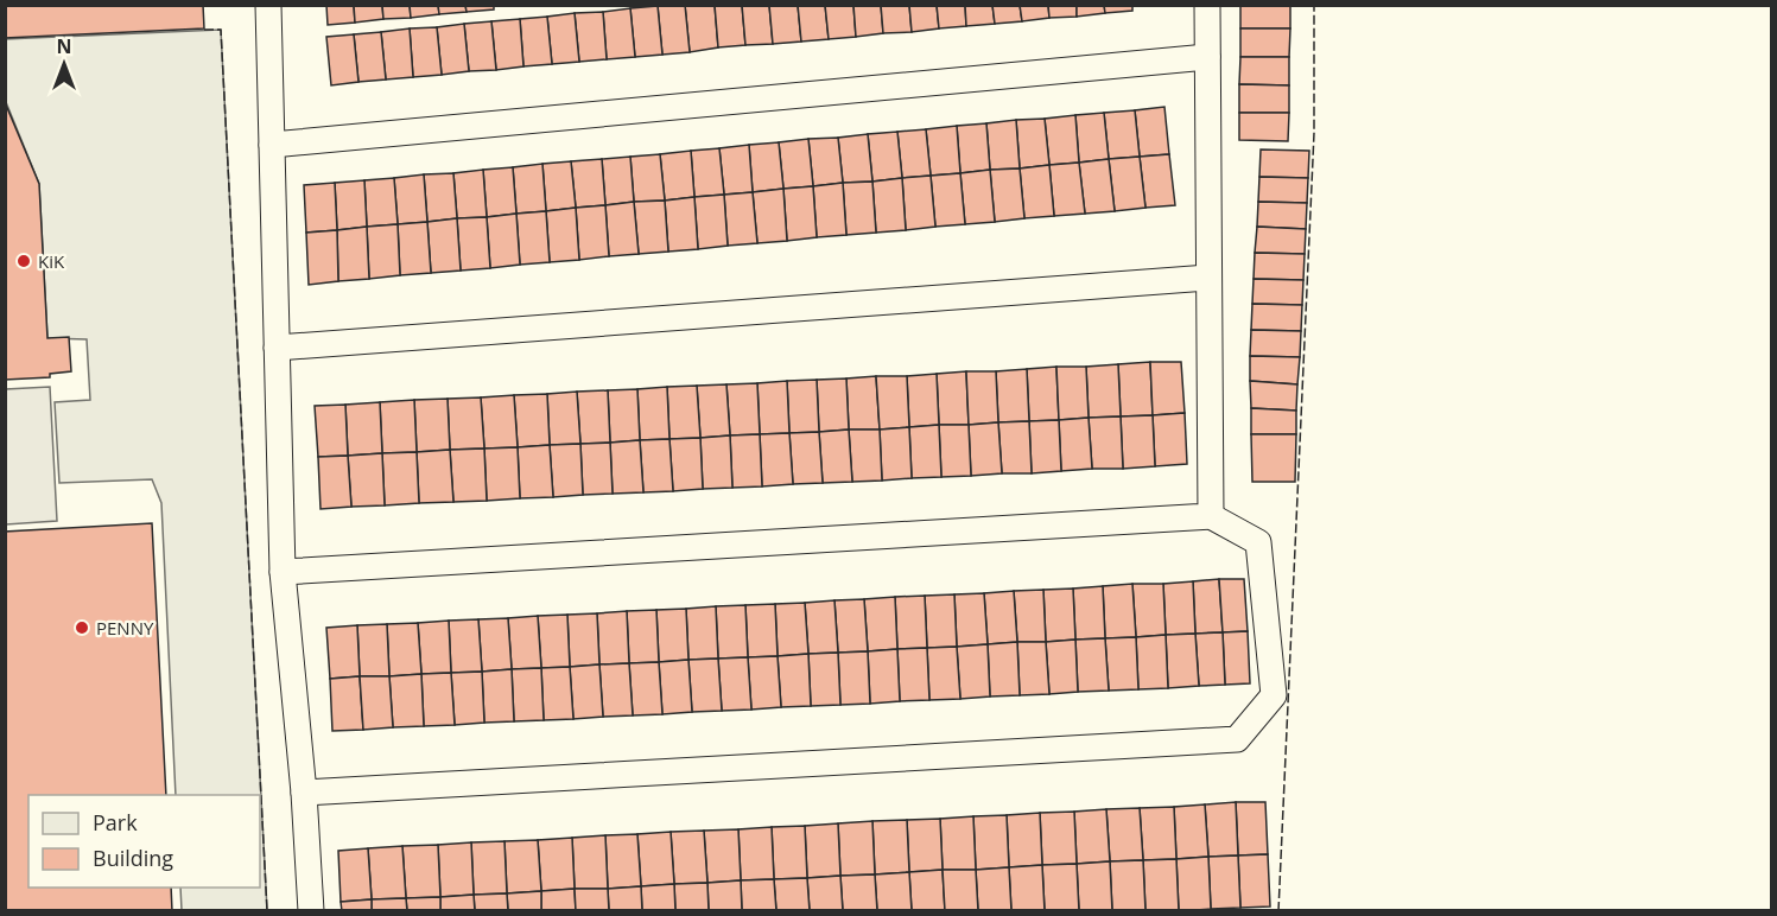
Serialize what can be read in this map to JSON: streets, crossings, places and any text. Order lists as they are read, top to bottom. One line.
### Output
{"places":["KiK","PENNY"],"legend":["Park","Building"],"north":"top"}
